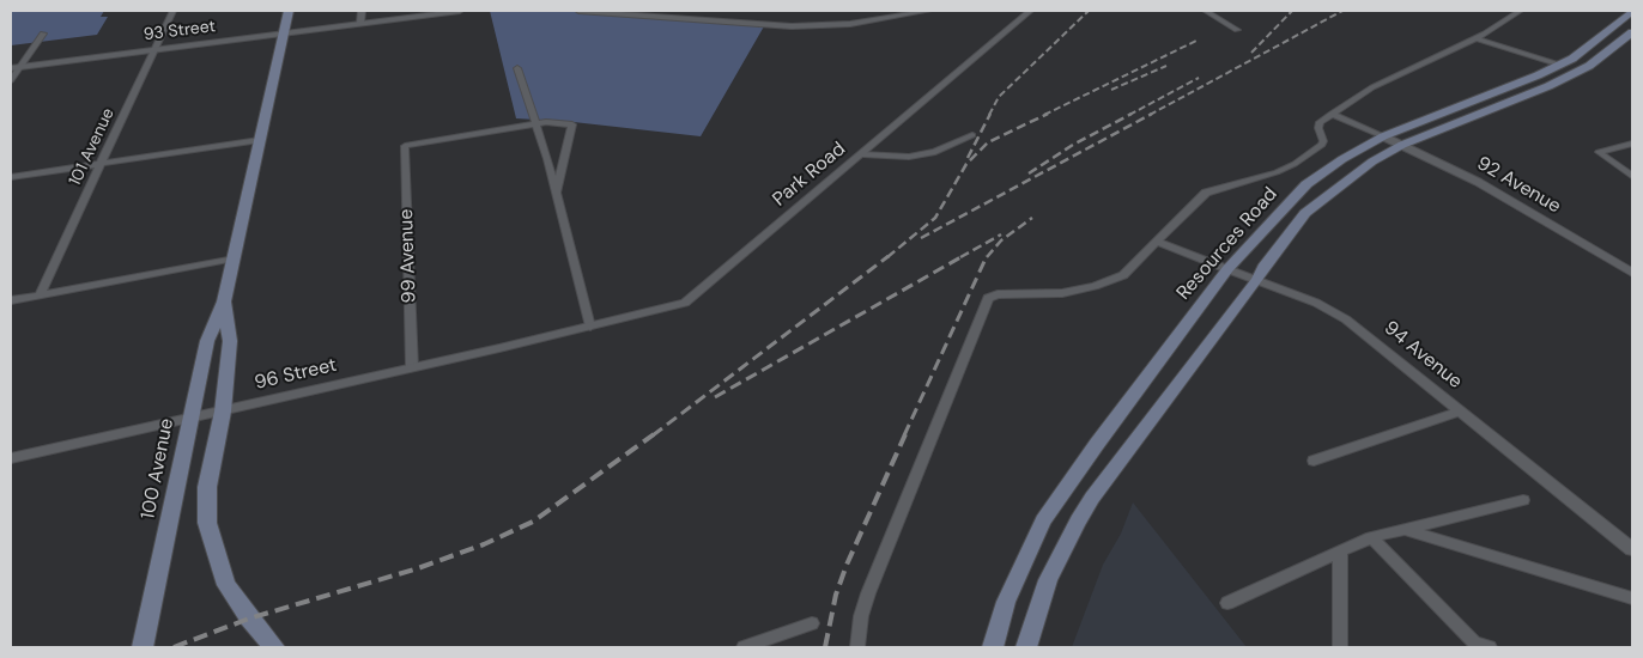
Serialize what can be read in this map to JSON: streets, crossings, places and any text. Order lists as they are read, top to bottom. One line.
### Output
{"streets":{"main road":["Resources Road","100 Avenue"],"street":["93 Street","101 Avenue","Park Road","92 Avenue","99 Avenue","94 Avenue","96 Street"]},"crossings":[["93 Street","101 Avenue"],["93 Street","100 Avenue"],["Park Road","96 Street"],["92 Avenue","Resources Road"],["Resources Road","94 Avenue"],["99 Avenue","96 Street"],["96 Street","100 Avenue"]]}
